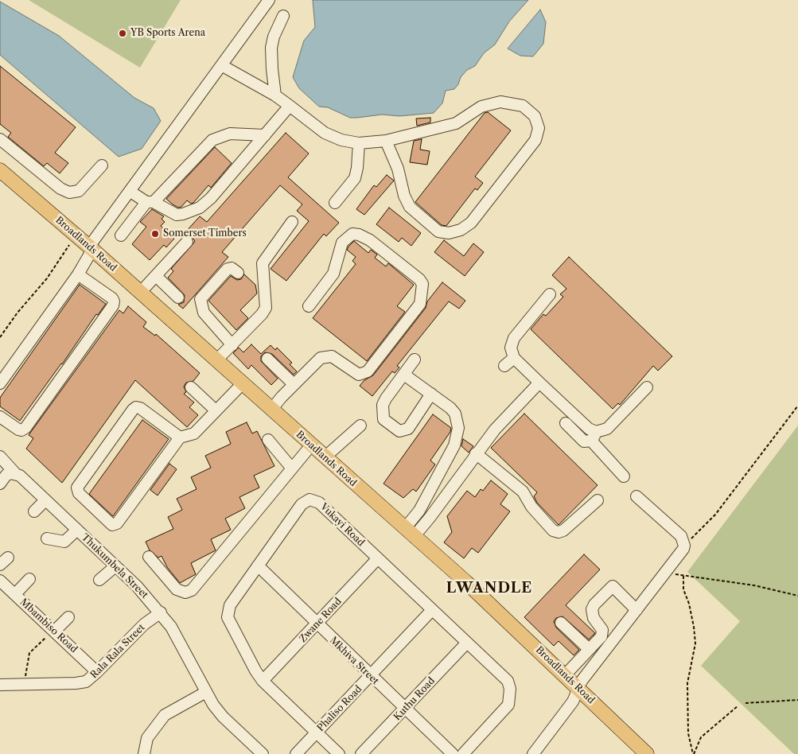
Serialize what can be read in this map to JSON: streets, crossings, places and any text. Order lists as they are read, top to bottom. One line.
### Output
{"streets":{"main road":["Broadlands Road"],"street":["Vukayi Road","Thukumbela Street","Zwane Road","Mbambiso Road","Rala Rala Street","Mkhiva Street","Kuthu Road","Phaliso Road"]},"crossings":[["Vukayi Road","Zwane Road"],["Vukayi Road","Mkhiva Street"],["Vukayi Road","Kuthu Road"],["Vukayi Road","Phaliso Road"],["Thukumbela Street","Rala Rala Street"],["Zwane Road","Mkhiva Street"],["Mbambiso Road","Rala Rala Street"],["Mkhiva Street","Kuthu Road"],["Mkhiva Street","Phaliso Road"]],"districts":["LWANDLE"],"places":["YB Sports Arena","Somerset Timbers"]}
